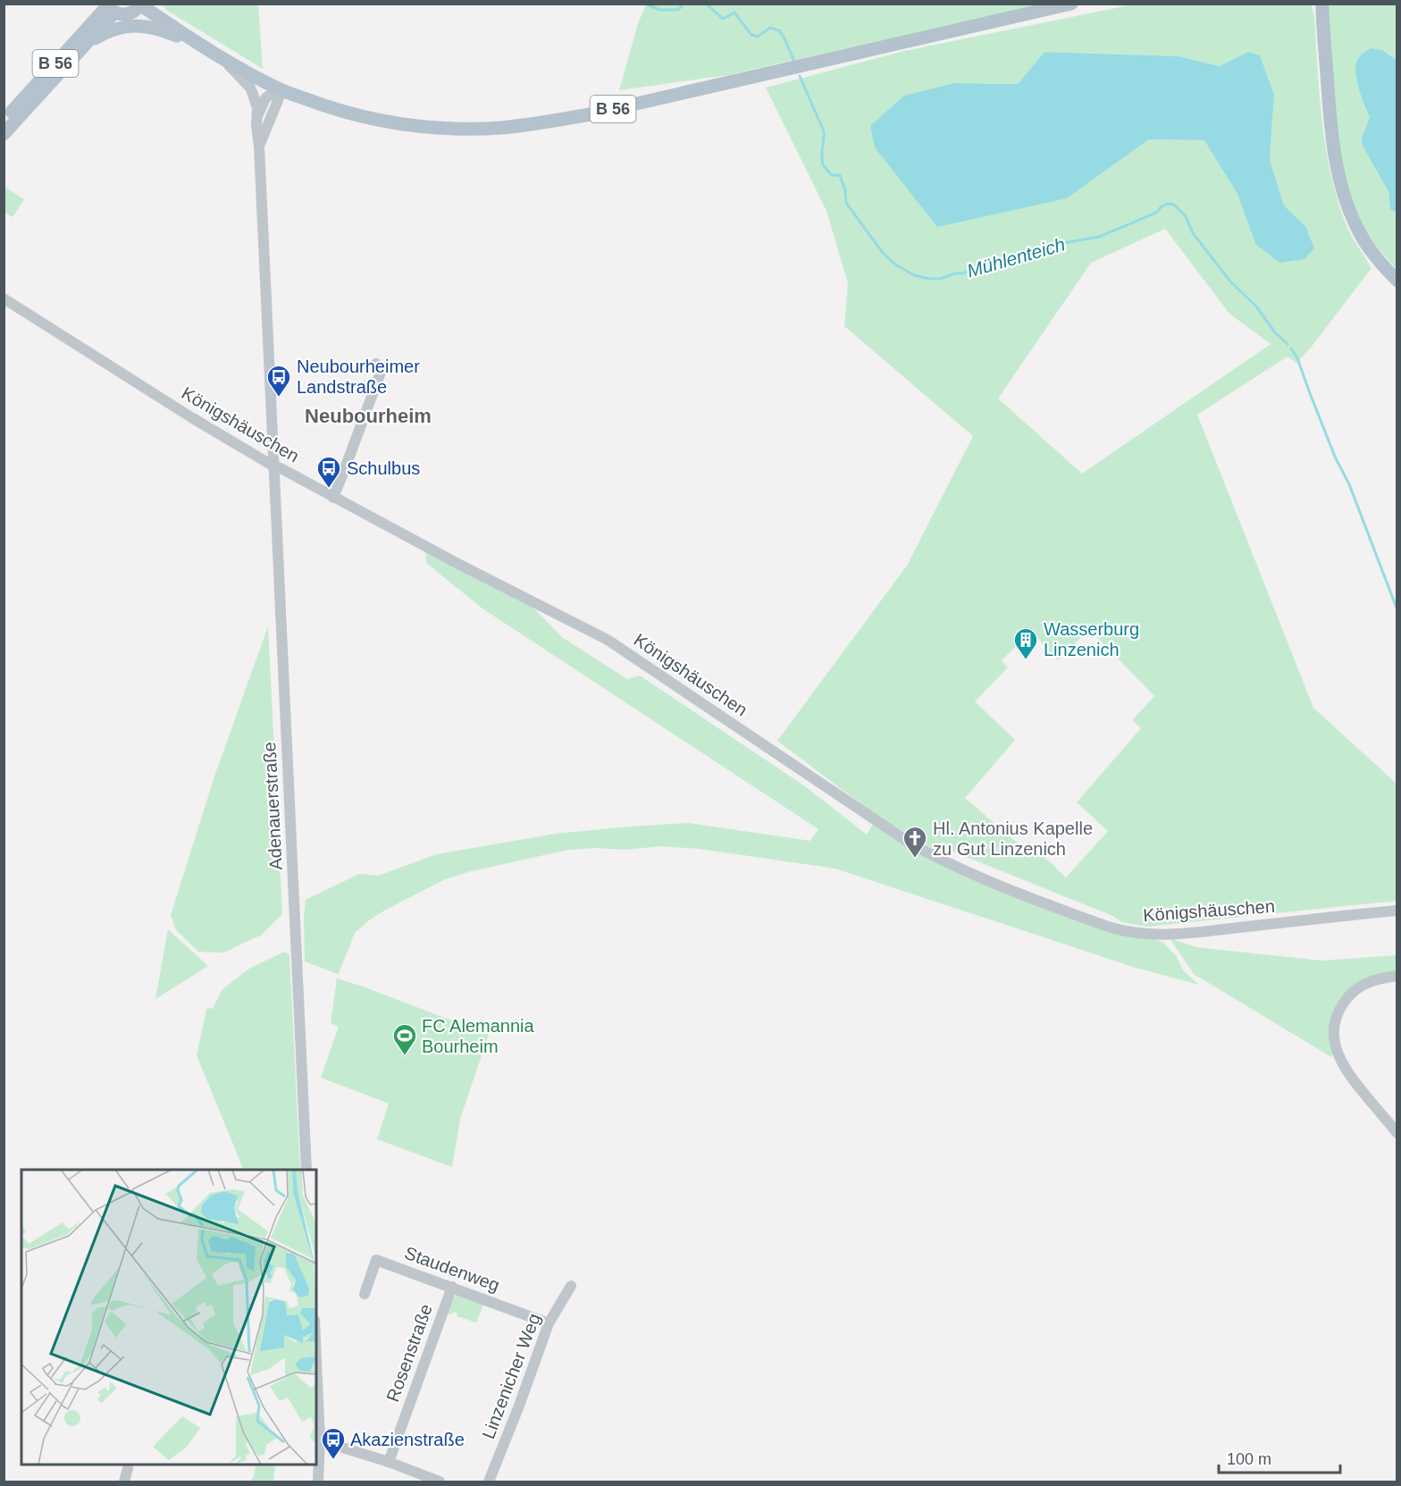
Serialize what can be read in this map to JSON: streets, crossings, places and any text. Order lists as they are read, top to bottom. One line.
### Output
{"streets":{"main road":["B 56"],"street":["Königshäuschen","Adenauerstraße","Staudenweg","Rosenstraße","Linzenicher Weg"]},"crossings":[["B 56","Adenauerstraße"],["Königshäuschen","Adenauerstraße"],["Staudenweg","Rosenstraße"],["Staudenweg","Linzenicher Weg"]],"districts":["Neubourheim"],"water":["Mühlenteich"],"places":{"bus stop":["Neubourheimer Landstraße","Schulbus","Akazienstraße"],"building":["Wasserburg Linzenich"],"church":["Hl. Antonius Kapelle zu Gut Linzenich"],"sports":["FC Alemannia Bourheim"]},"scale_bar":"100 m"}
